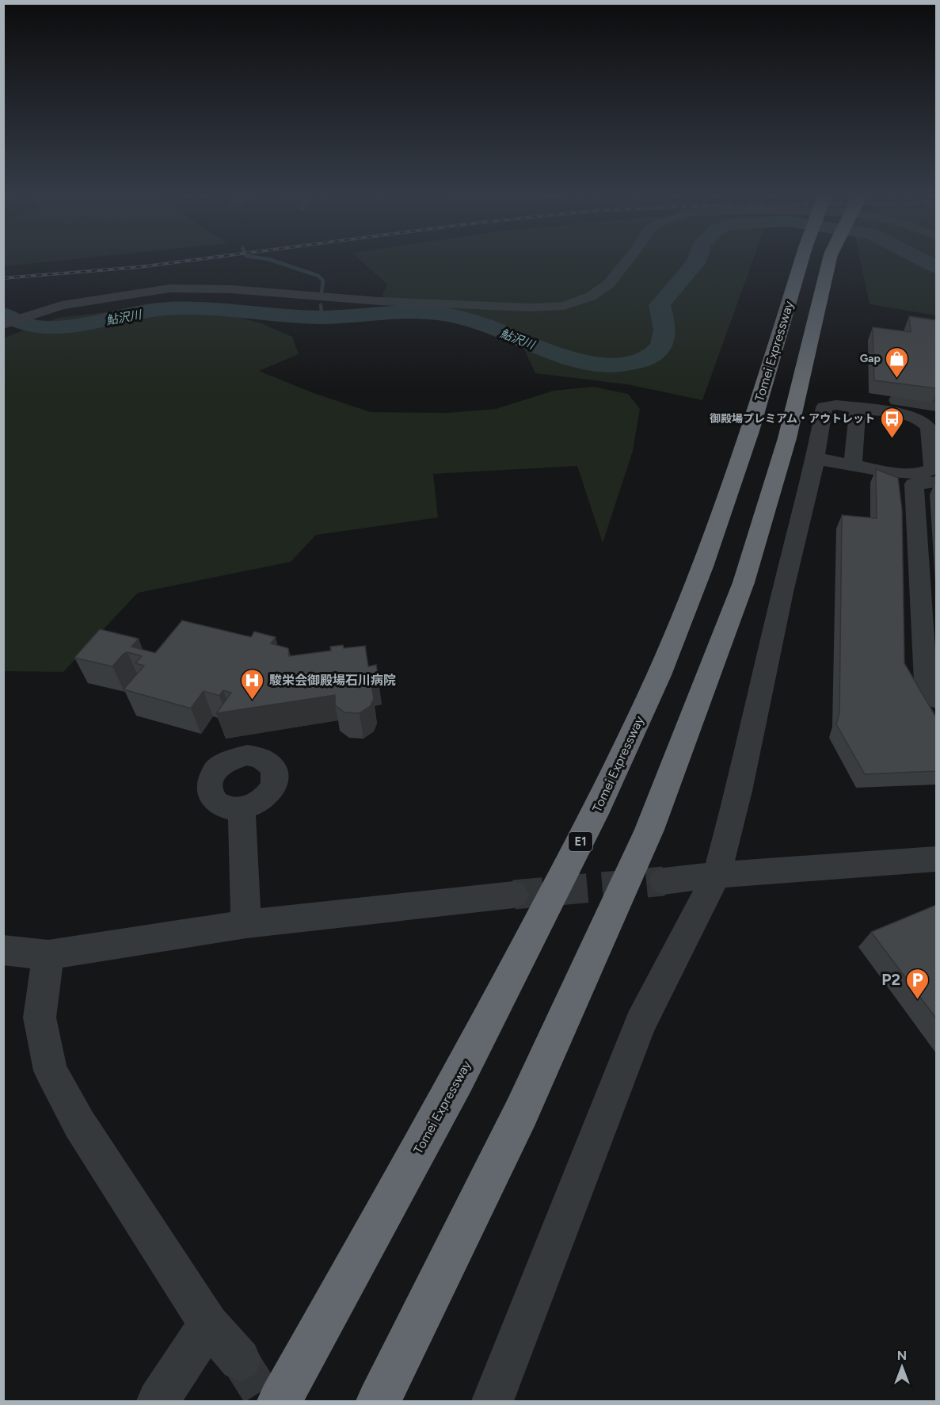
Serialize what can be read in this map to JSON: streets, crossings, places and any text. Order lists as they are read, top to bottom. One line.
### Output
{"streets":{"highway":["Tomei Expressway","E1"]},"water":["鮎沢川"],"places":{"shop":["Gap"],"bus stop":["御殿場プレミアム・アウトレット"],"hospital":["駿栄会御殿場石川病院"],"parking":["P2"]},"north":"top"}
